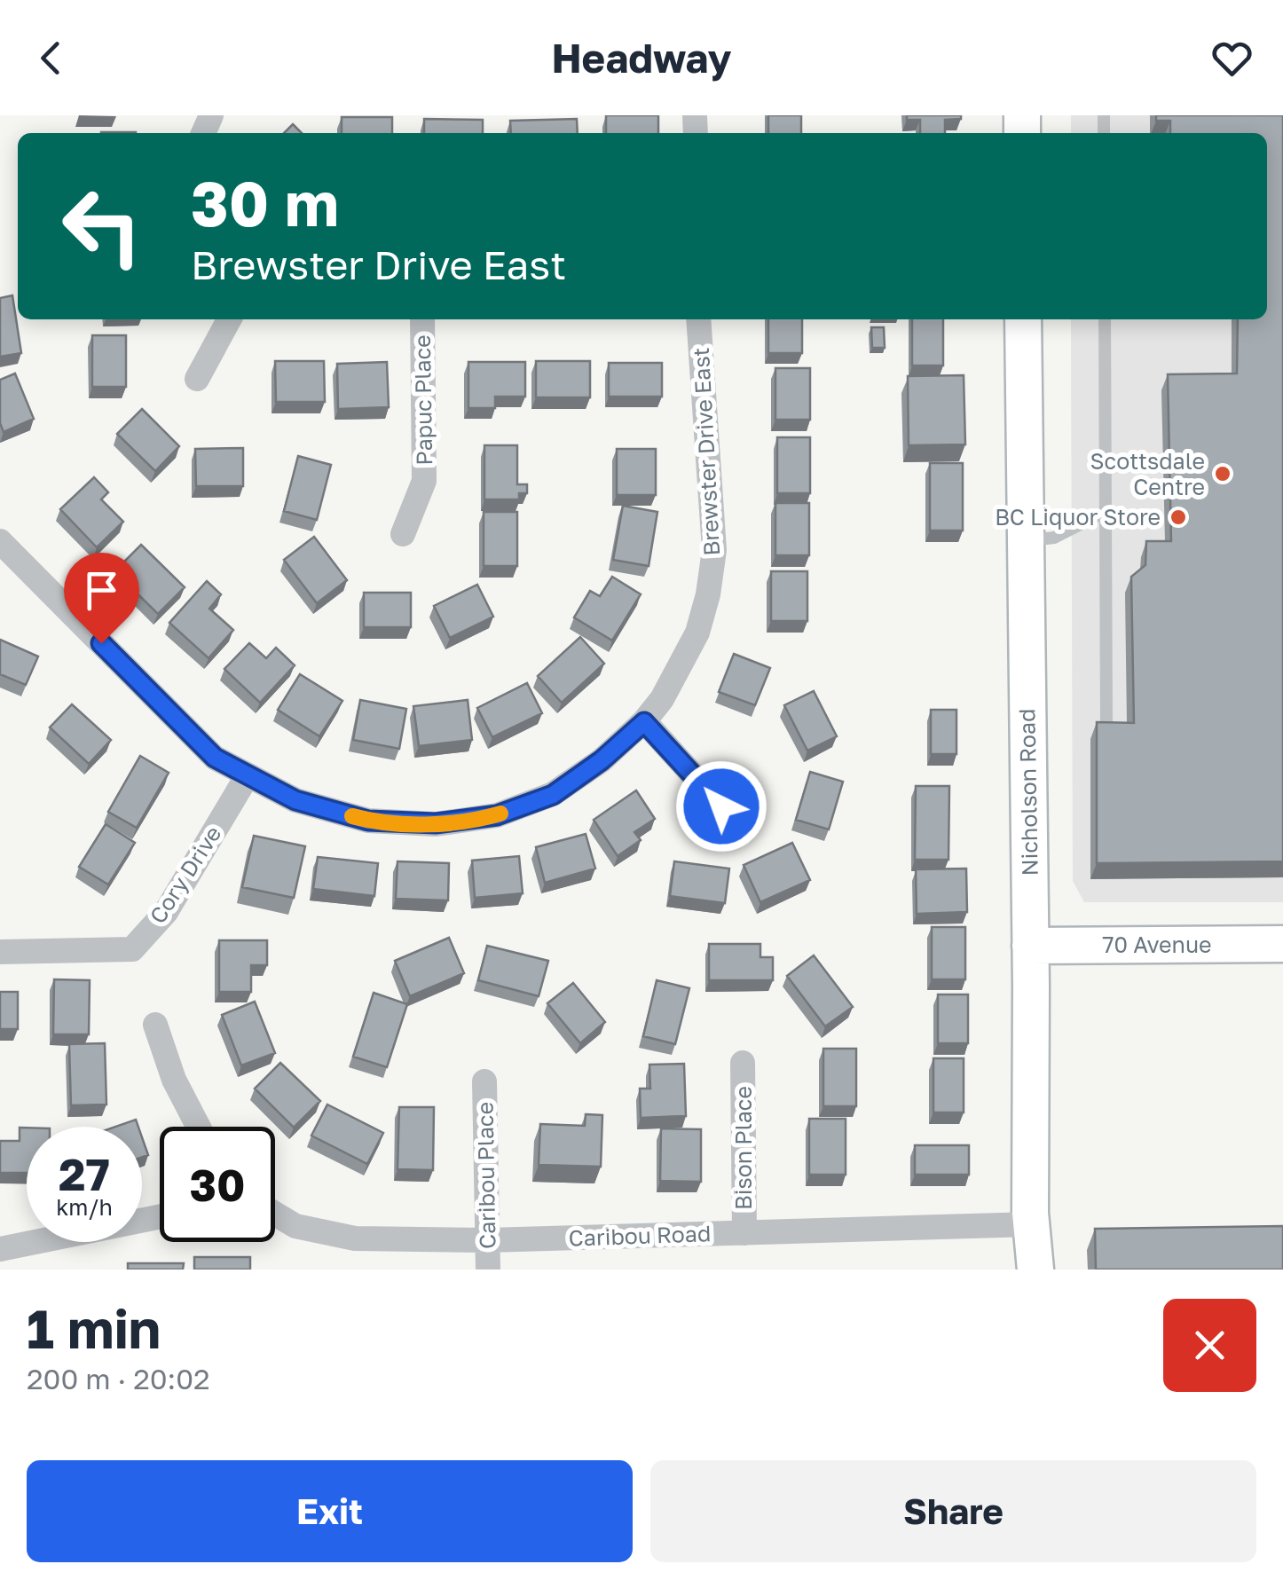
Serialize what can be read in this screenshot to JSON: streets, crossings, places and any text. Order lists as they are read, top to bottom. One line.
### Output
{"streets":{"street":["Papuc Place","Brewster Drive East","Nicholson Road","Cory Drive","70 Avenue","Bison Place","Caribou Place","Caribou Road"]},"crossings":[["Brewster Drive East","Cory Drive"],["Nicholson Road","70 Avenue"],["Nicholson Road","Caribou Road"],["Bison Place","Caribou Road"],["Caribou Place","Caribou Road"]],"places":["Scottsdale Centre","BC Liquor Store"],"page":{"header":"Headway","turn":["30 m","Brewster Drive East"],"speed":"27 km/h","limit":"30","heading":["1 min","200 m · 20:02"],"buttons":["Exit","Share"]}}
